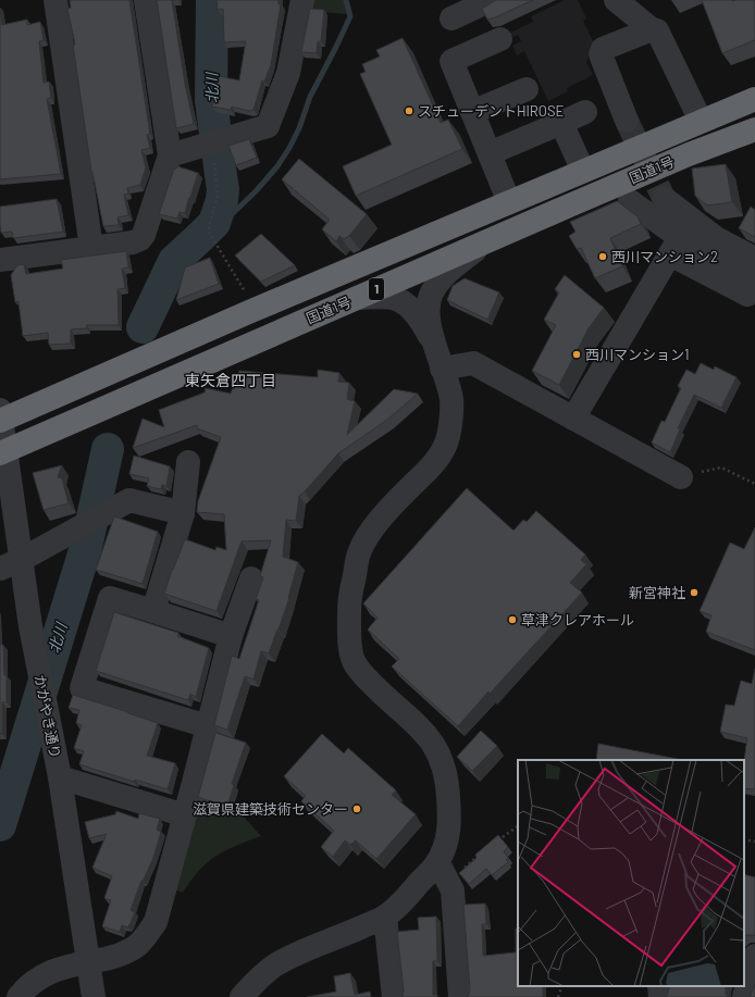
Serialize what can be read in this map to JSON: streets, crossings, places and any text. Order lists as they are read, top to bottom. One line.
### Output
{"streets":{"highway":["国道1号","1"],"street":["かがやき通り"]},"crossings":[["国道1号","かがやき通り"]],"districts":["東矢倉四丁目"],"water":["北川"],"places":["スチューデントHIROSE","西川マンション2","西川マンション1","新宮神社","草津クレアホール","滋賀県建築技術センター"]}
